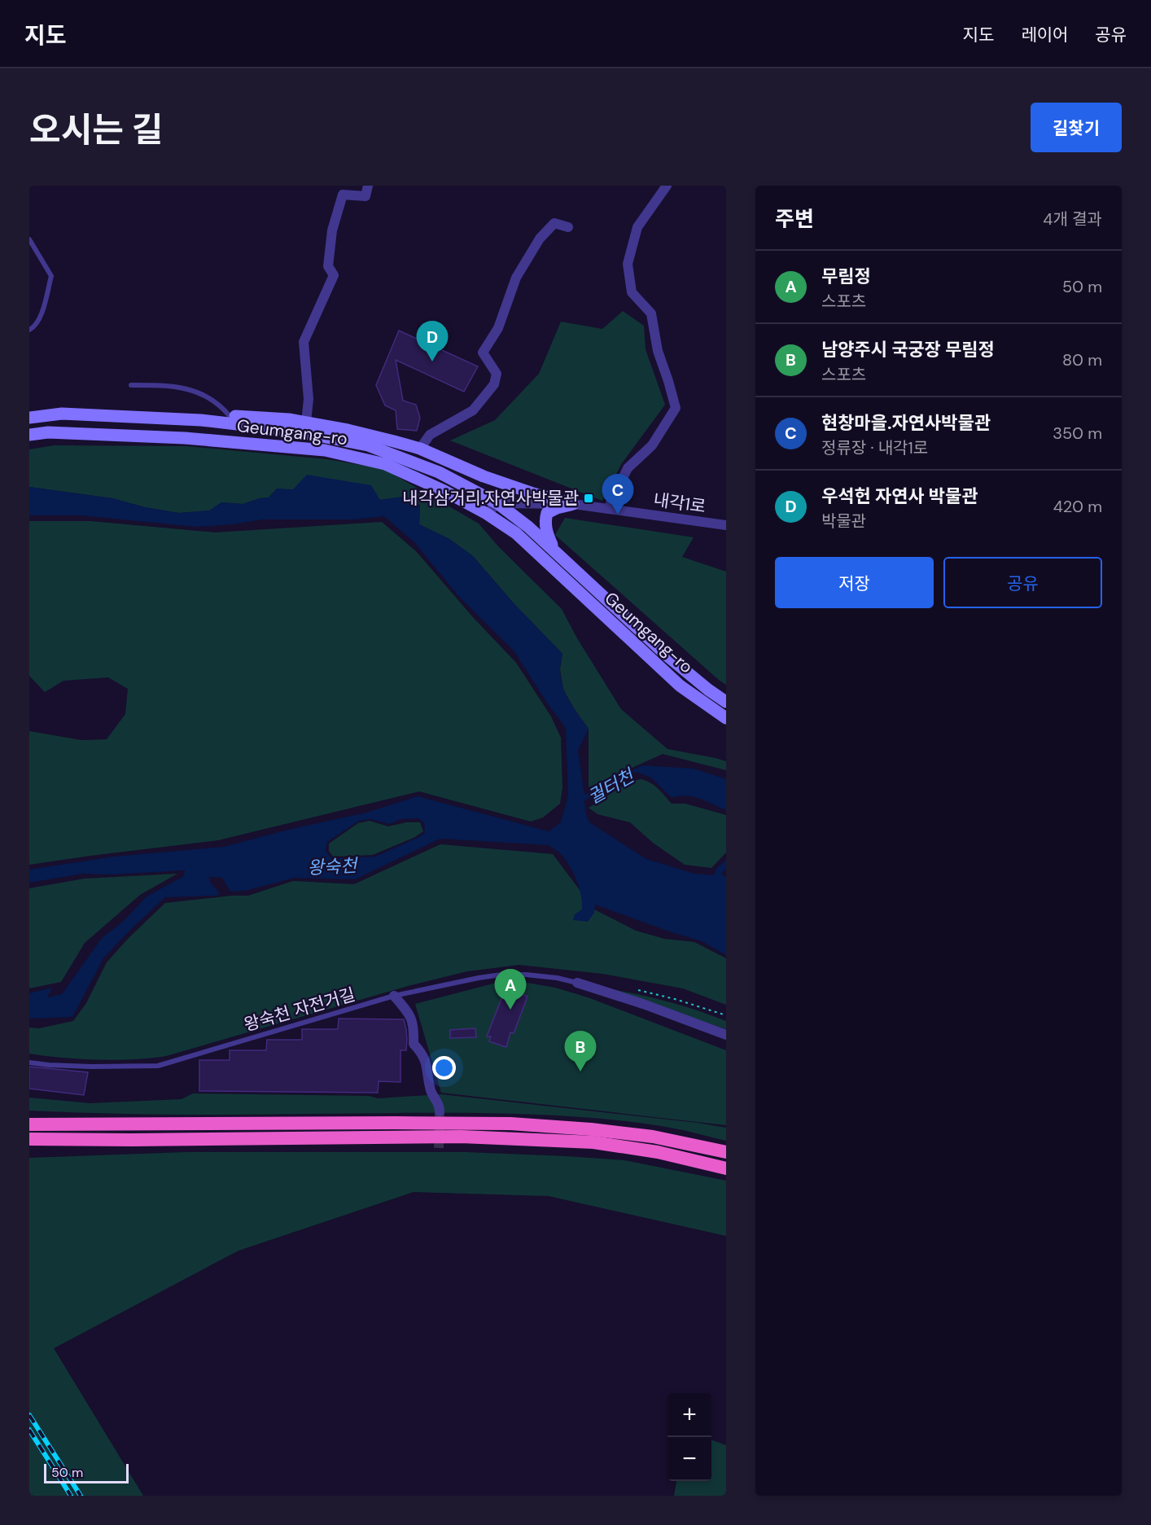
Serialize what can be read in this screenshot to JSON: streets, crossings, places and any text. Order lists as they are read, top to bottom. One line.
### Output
{"streets":{"main road":["Geumgang-ro"],"street":["내각1로"],"lane":["왕숙천 자전거길"]},"crossings":[["Geumgang-ro","내각1로"]],"water":["궐터천","왕숙천"],"places":{"transit":["내각삼거리.자연사박물관"]},"scale_bar":"50 m","page":{"header":"지도","nav":["지도","레이어","공유"],"title":"오시는 길","buttons":["길찾기",["저장","공유"]],"heading":["주변","4개 결과"],"list":[{"mark":"A","name":"무림정","note":"스포츠","value":"50 m"},{"mark":"B","name":"남양주시 국궁장 무림정","note":"스포츠","value":"80 m"},{"mark":"C","name":"현창마을.자연사박물관","note":"정류장 · 내각1로","value":"350 m"},{"mark":"D","name":"우석헌 자연사 박물관","note":"박물관","value":"420 m"}],"pins":["D","C","A","B"],"map_buttons":["+","−"],"scale":"50 m"}}
